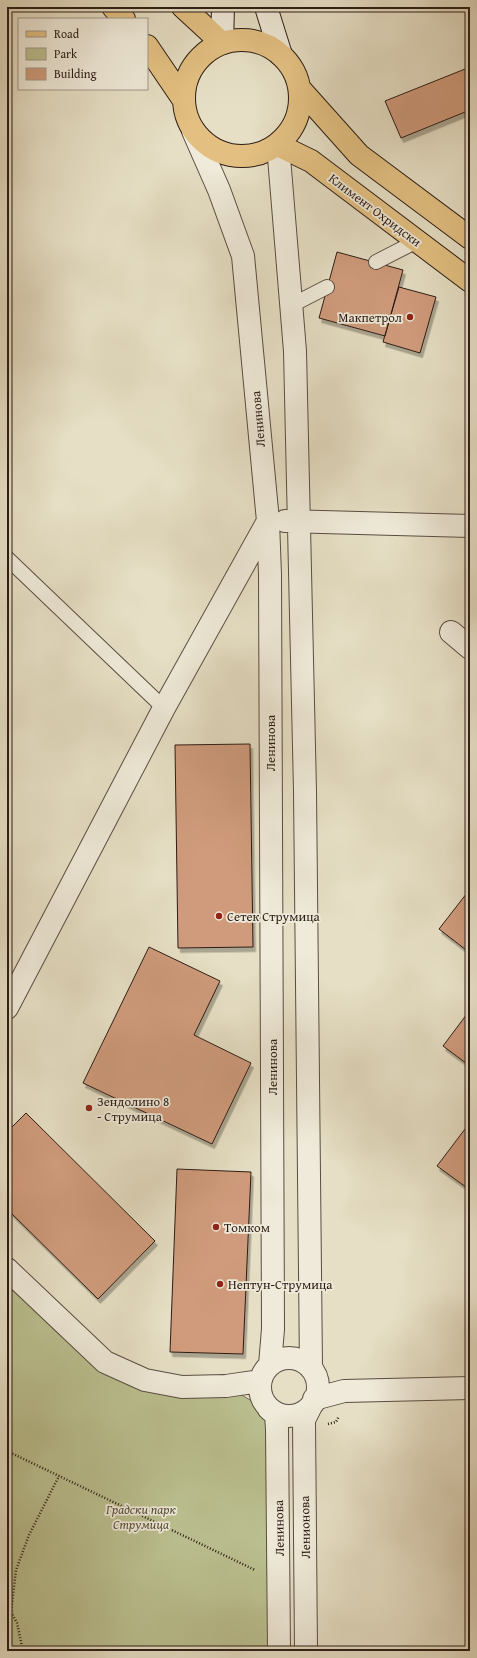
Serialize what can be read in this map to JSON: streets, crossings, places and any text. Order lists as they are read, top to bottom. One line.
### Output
{"streets":{"main road":["Климент Охридски"],"street":["Ленинова","Ленионова"]},"crossings":[["Климент Охридски","Ленинова"],["Ленинова","Ленионова"]],"parks":["Градски парк Струмица"],"places":["Макпетрол","Сетек Струмица","Зендолино 8 - Струмица","Томком","Нептун-Струмица"],"legend":["Road","Park","Building"]}
